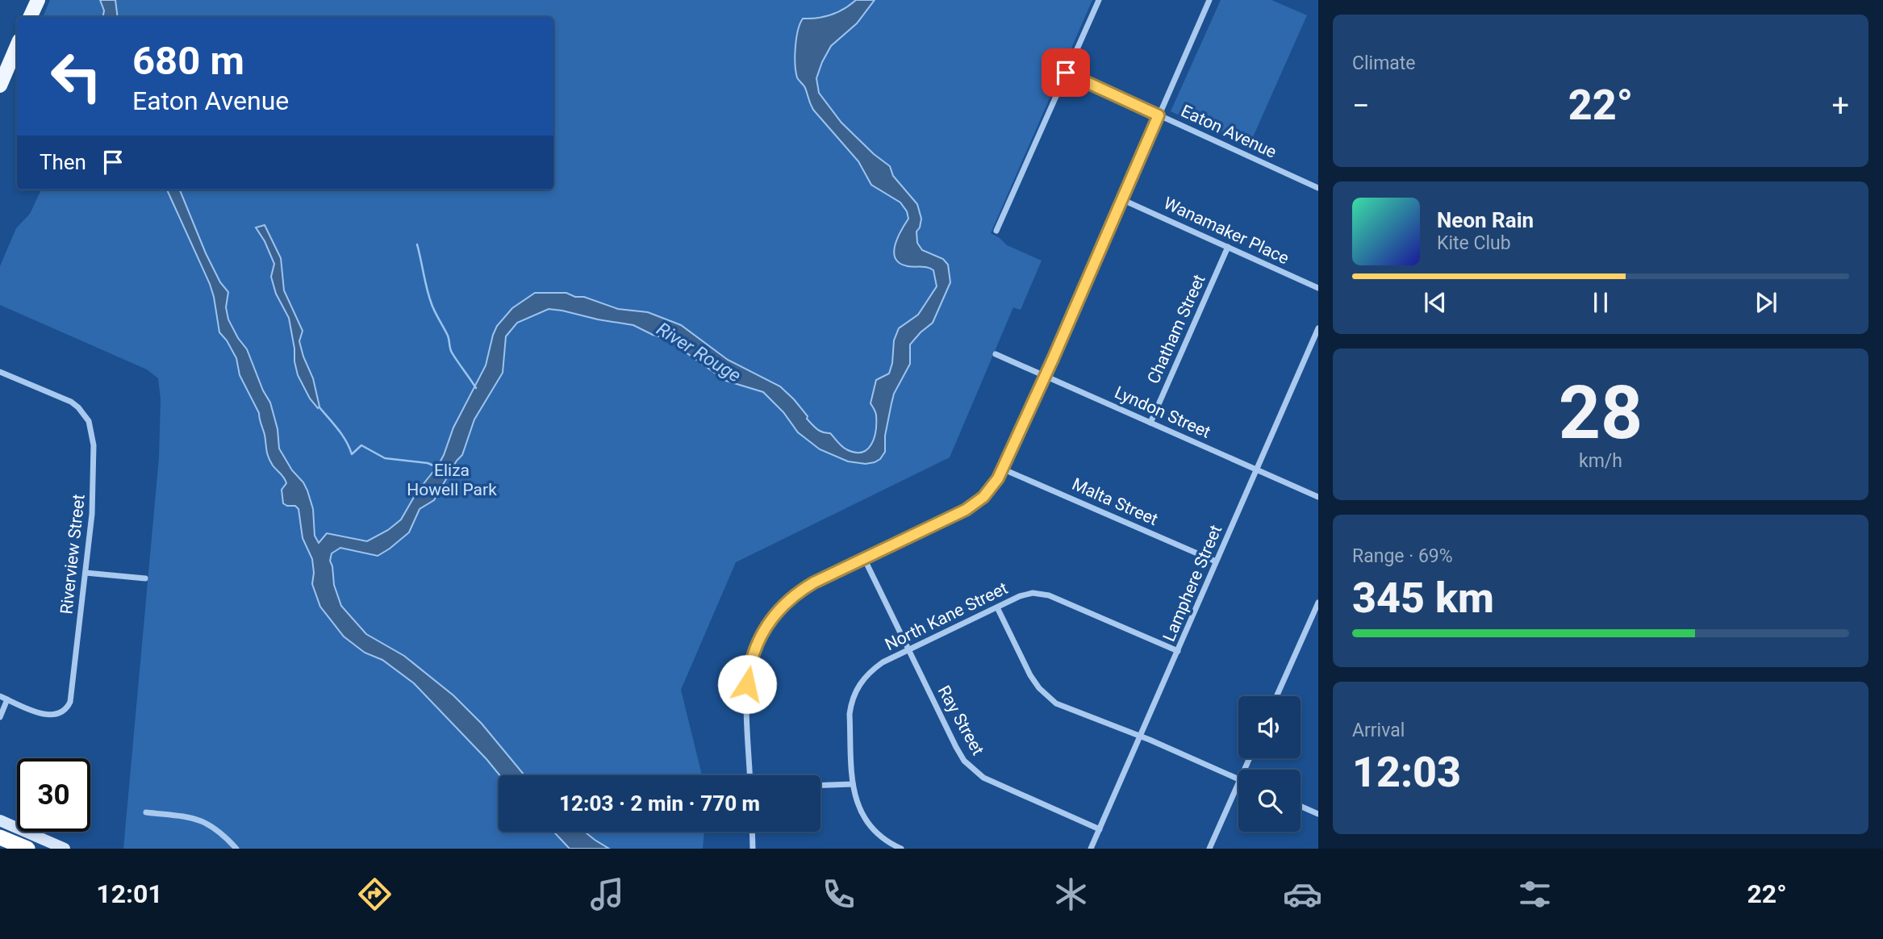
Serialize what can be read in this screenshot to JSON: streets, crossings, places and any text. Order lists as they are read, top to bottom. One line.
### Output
{"streets":{"street":["Eaton Avenue","Wanamaker Place","Chatham Street","Lyndon Street","Malta Street","Riverview Street","Lamphere Street","North Kane Street","Ray Street"]},"crossings":[["Wanamaker Place","Chatham Street"],["Chatham Street","Lyndon Street"],["Lyndon Street","Lamphere Street"],["Malta Street","Lamphere Street"],["Lamphere Street","North Kane Street"],["Lamphere Street","Ray Street"],["North Kane Street","Ray Street"]],"water":["River Rouge"],"parks":["Eliza Howell Park"],"page":{"tile":["Climate",["28","km/h"],["Range · 69%","345 km"],["Arrival","12:03"]],"turn":["680 m","Eaton Avenue"],"heat":["−","22°","+"],"then":"Then","song":["Neon Rain","Kite Club"],"limit":"30","trip":"12:03 · 2 min · 770 m","tabs":["12:01","22°"]}}
